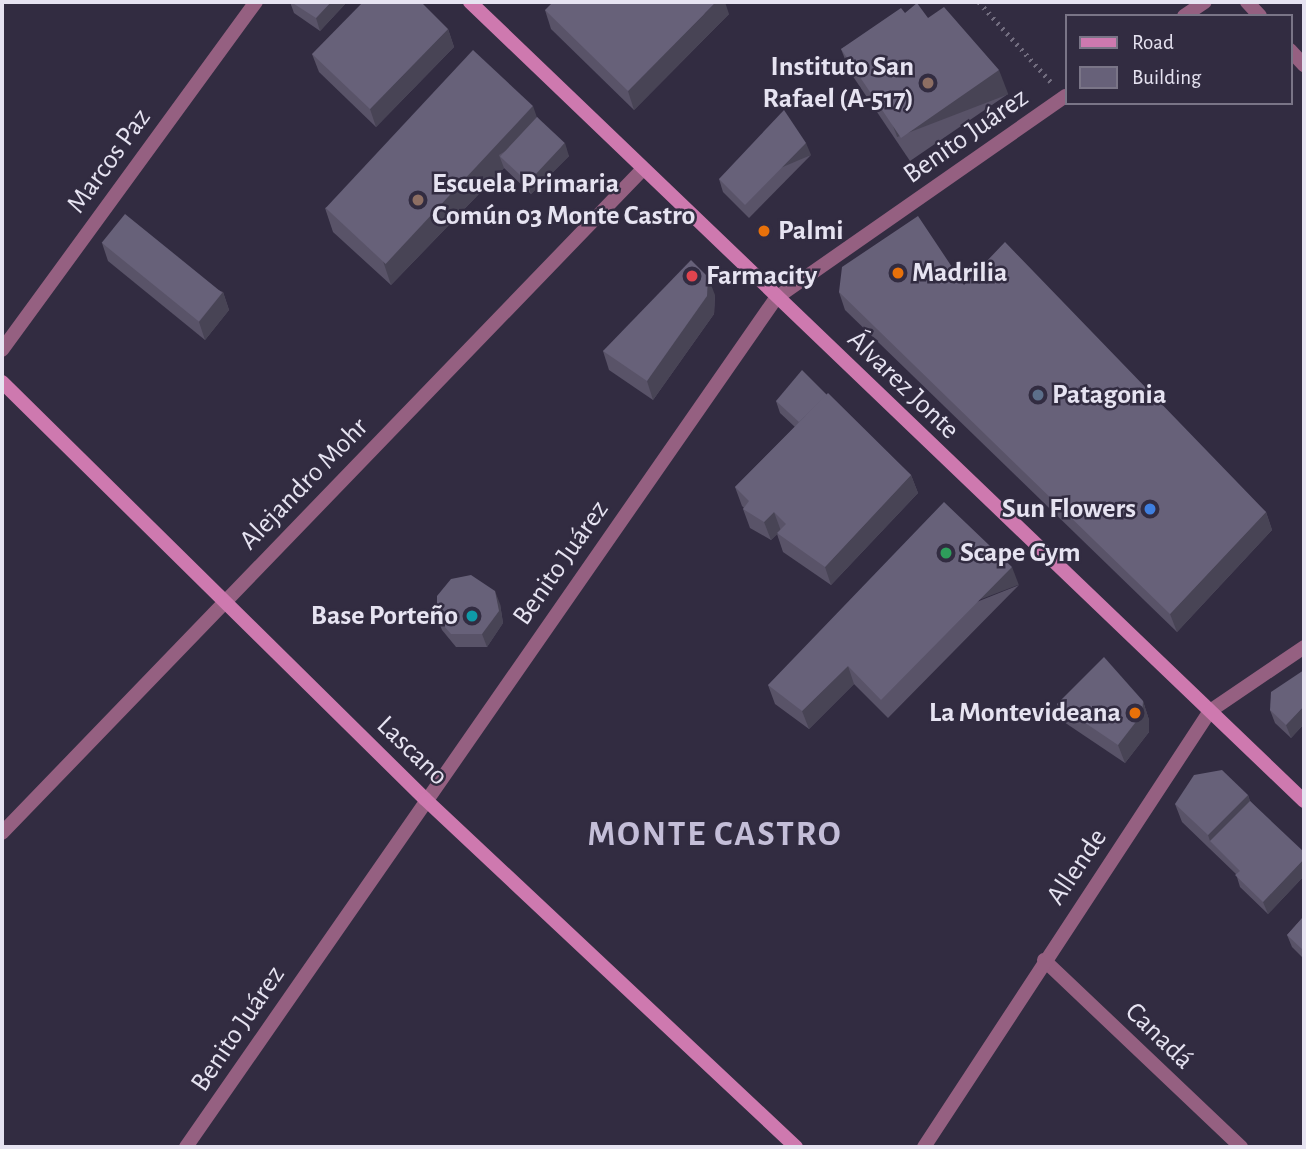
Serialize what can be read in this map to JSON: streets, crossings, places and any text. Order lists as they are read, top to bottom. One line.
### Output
{"streets":{"street":["Benito Juárez","Marcos Paz","Álvarez Jonte","Alejandro Mohr","Lascano","Allende","Canadá"]},"crossings":[["Benito Juárez","Álvarez Jonte"],["Benito Juárez","Lascano"],["Álvarez Jonte","Alejandro Mohr"],["Álvarez Jonte","Allende"],["Alejandro Mohr","Lascano"],["Allende","Canadá"]],"districts":["MONTE CASTRO"],"places":["Instituto San Rafael (A-517)","Escuela Primaria Común 03 Monte Castro","Palmi","Madrilia","Farmacity","Patagonia","Sun Flowers","Scape Gym","Base Porteño","La Montevideana"],"legend":["Road","Building"]}
